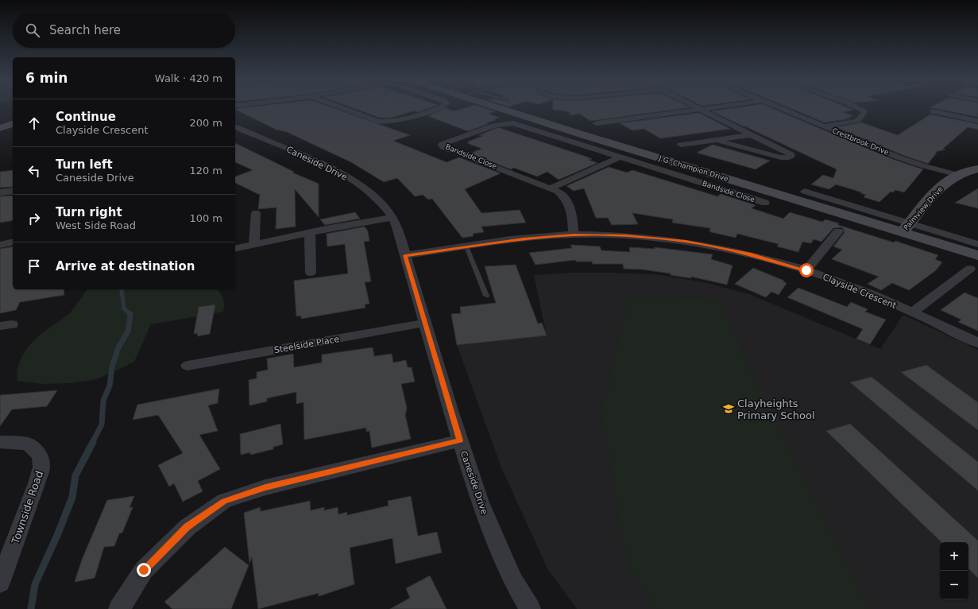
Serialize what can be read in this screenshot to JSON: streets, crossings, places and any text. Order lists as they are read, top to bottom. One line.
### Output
{"streets":{"main road":["J.G. Champion Drive","Palmview Drive"],"street":["Crestbrook Drive","Bandside Close","Caneside Drive","Clayside Crescent","Steelside Place","Townside Road"]},"crossings":[["Crestbrook Drive","Palmview Drive"],["Bandside Close","Clayside Crescent"],["Caneside Drive","Clayside Crescent"],["Caneside Drive","Steelside Place"],["J.G. Champion Drive","Palmview Drive"]],"places":{"school or university":["Clayheights Primary School"]},"page":{"search":"Search here","heading":["6 min","Walk · 420 m"],"list":[["Continue","Clayside Crescent","200 m"],["Turn left","Caneside Drive","120 m"],["Turn right","West Side Road","100 m"],"Arrive at destination"],"map_buttons":["+","−"]}}
